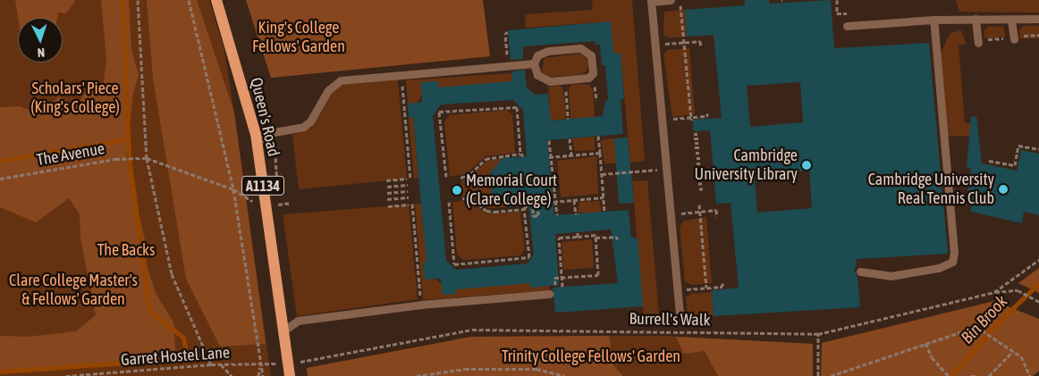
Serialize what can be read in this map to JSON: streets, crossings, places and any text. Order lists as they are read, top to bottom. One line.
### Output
{"streets":{"main road":["Queen's Road","A1134"],"path":["The Avenue","Burrell's Walk","Garret Hostel Lane"]},"crossings":[["Queen's Road","Burrell's Walk"],["Queen's Road","Garret Hostel Lane"],["Burrell's Walk","Garret Hostel Lane"]],"water":["Bin Brook"],"parks":["King's College Fellows' Garden","Scholars' Piece (King's College)","The Backs","Clare College Master's & Fellows' Garden","Trinity College Fellows' Garden"],"places":["Cambridge University Library","Cambridge University Real Tennis Club","Memorial Court (Clare College)"],"north":"bottom"}
